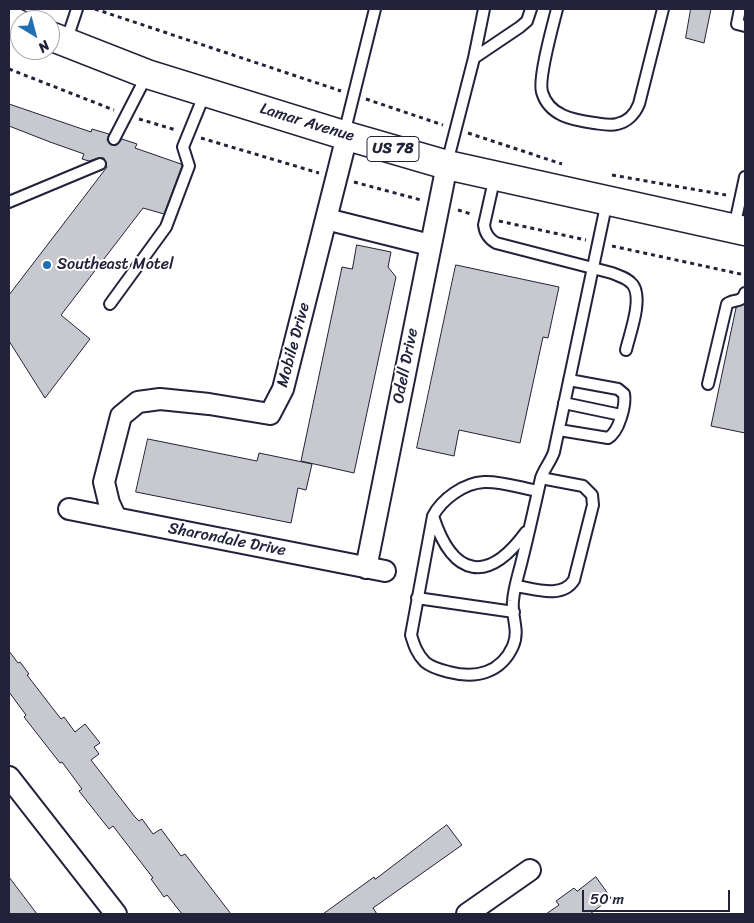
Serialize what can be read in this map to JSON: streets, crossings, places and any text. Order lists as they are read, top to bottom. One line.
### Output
{"streets":{"highway":["Lamar Avenue","US 78"],"street":["Mobile Drive","Odell Drive","Sharondale Drive"]},"crossings":[["Lamar Avenue","Mobile Drive"],["Lamar Avenue","Odell Drive"],["Mobile Drive","Sharondale Drive"],["Odell Drive","Sharondale Drive"]],"places":["Southeast Motel"],"scale_bar":"50 m","north":"bottom right"}
